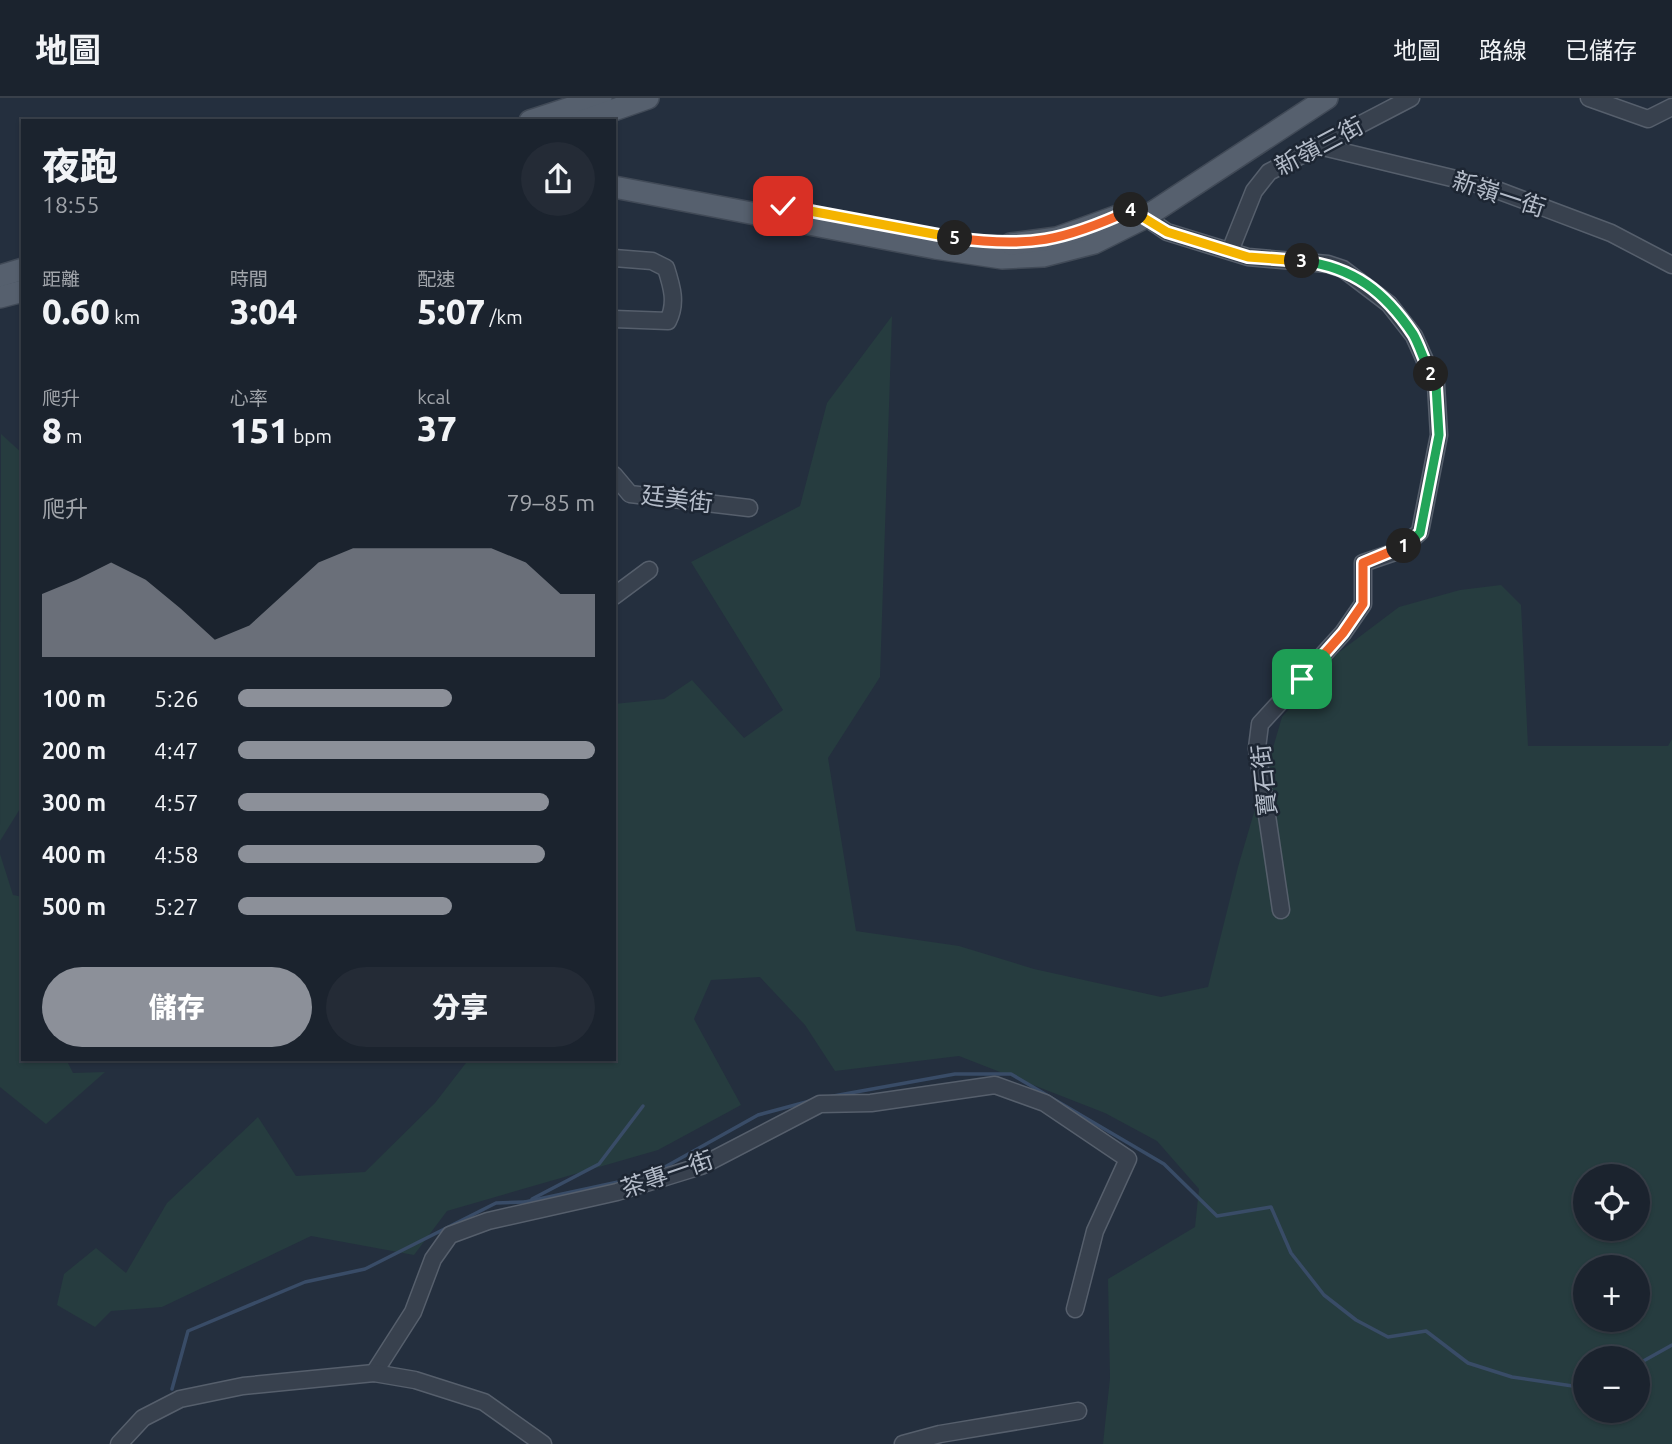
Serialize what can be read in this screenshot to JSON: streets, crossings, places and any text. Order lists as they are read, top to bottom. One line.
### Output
{"streets":{"street":["新嶺三街","新嶺一街","廷美街","寶石街","茶專一街"]},"crossings":[["新嶺三街","新嶺一街"],["新嶺三街","寶石街"]],"page":{"header":"地圖","nav":["地圖","路線","已儲存"],"heading":["夜跑","18:55"],"pins":["4","5","3","2","1"],"stats":[["距離","0.60 km"],["時間","3:04"],["配速","5:07 /km"],["爬升","8 m"],["心率","151 bpm"],["kcal","37"]],"chart":["爬升","79–85 m"],"list":[{"name":"100 m","note":"5:26"},{"name":"200 m","note":"4:47"},{"name":"300 m","note":"4:57"},{"name":"400 m","note":"4:58"},{"name":"500 m","note":"5:27"}],"buttons":["儲存","分享"],"map_buttons":["+","−"]}}
